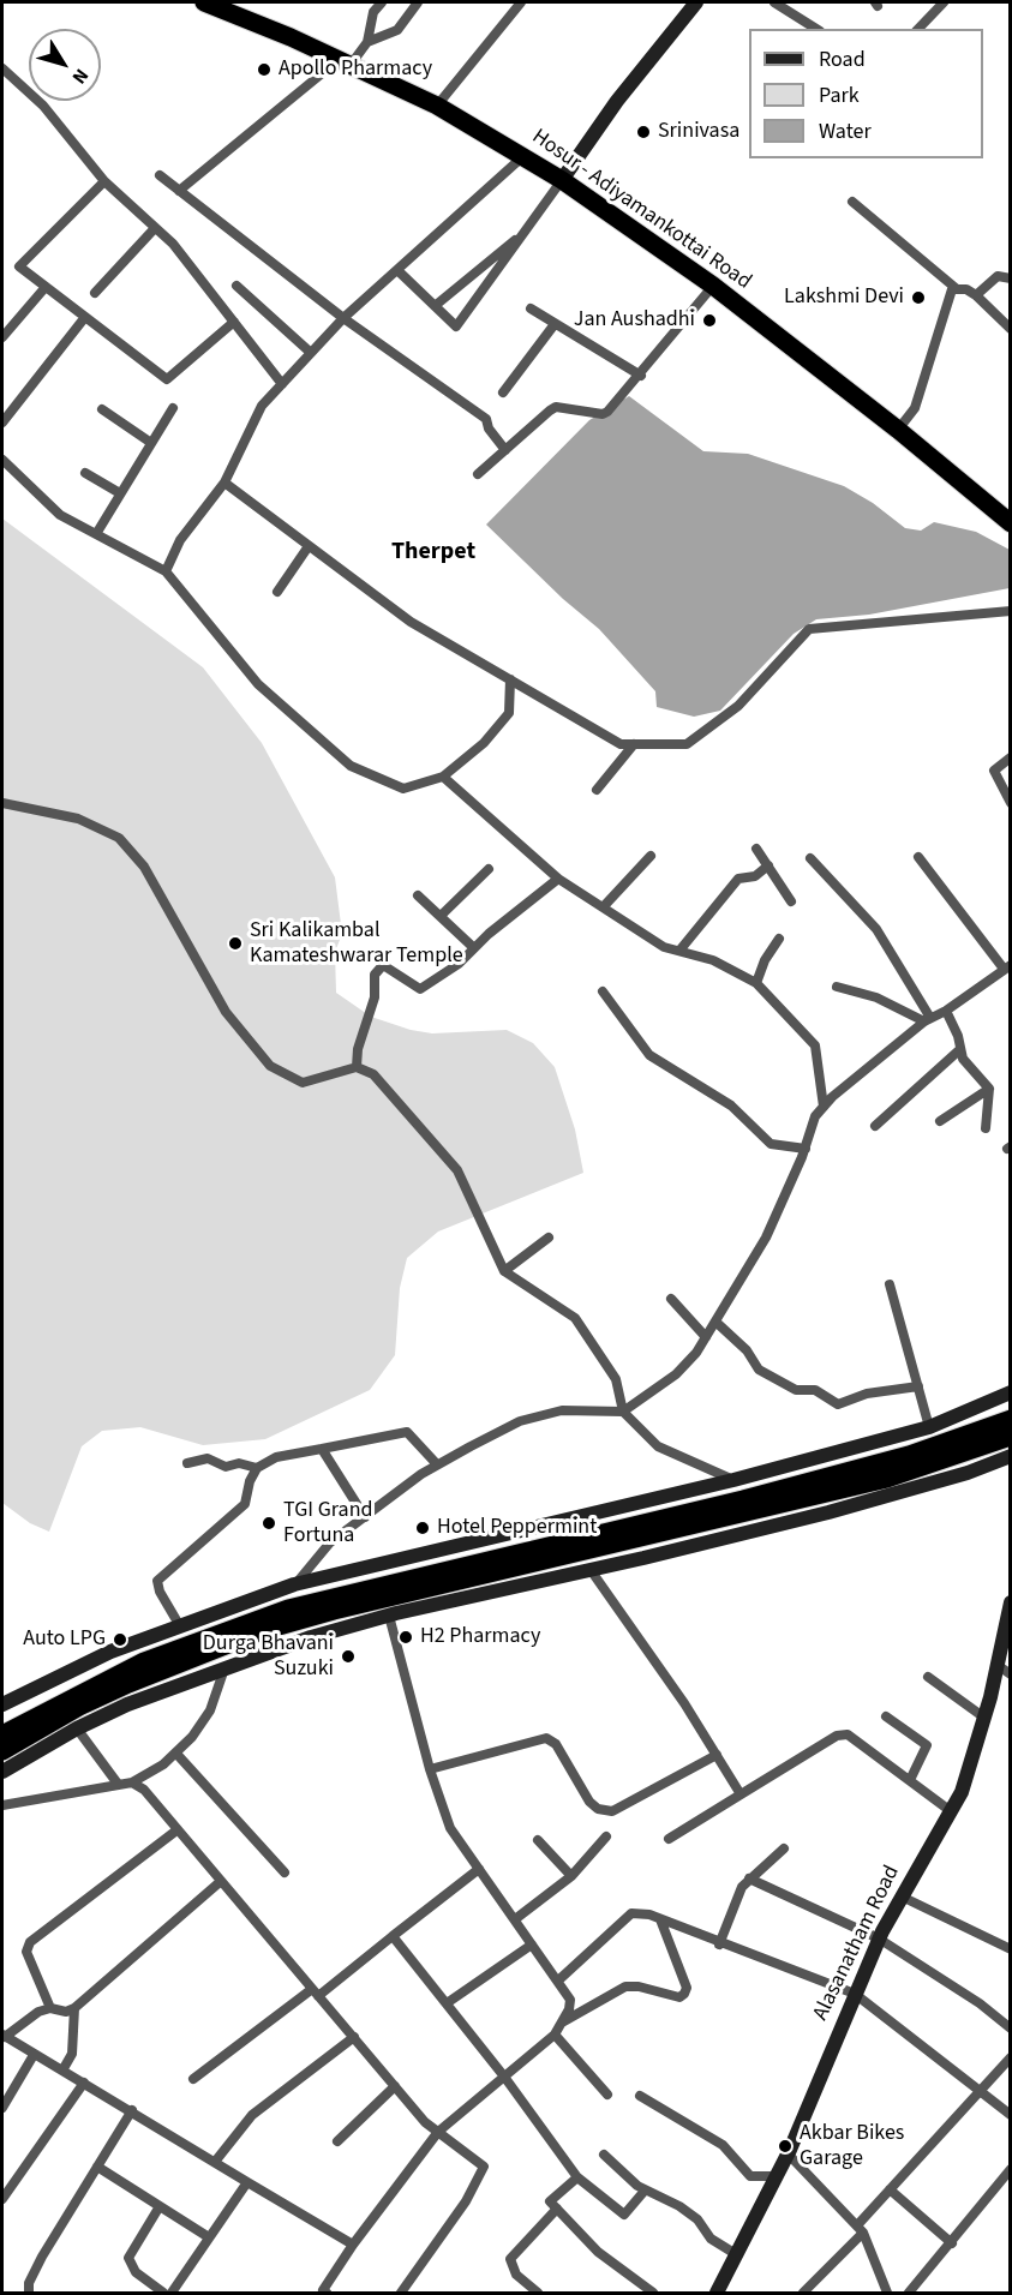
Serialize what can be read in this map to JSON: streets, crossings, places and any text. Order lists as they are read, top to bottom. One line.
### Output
{"streets":{"highway":["Hosur - Adiyamankottai Road"],"street":["Alasanatham Road"]},"districts":["Therpet"],"places":["Apollo Pharmacy","Srinivasa","Lakshmi Devi","Jan Aushadhi","Sri Kalikambal Kamateshwarar Temple","TGI Grand Fortuna","Hotel Peppermint","H2 Pharmacy","Auto LPG","Durga Bhavani Suzuki","Akbar Bikes Garage"],"legend":["Road","Park","Water"],"north":"bottom right"}
